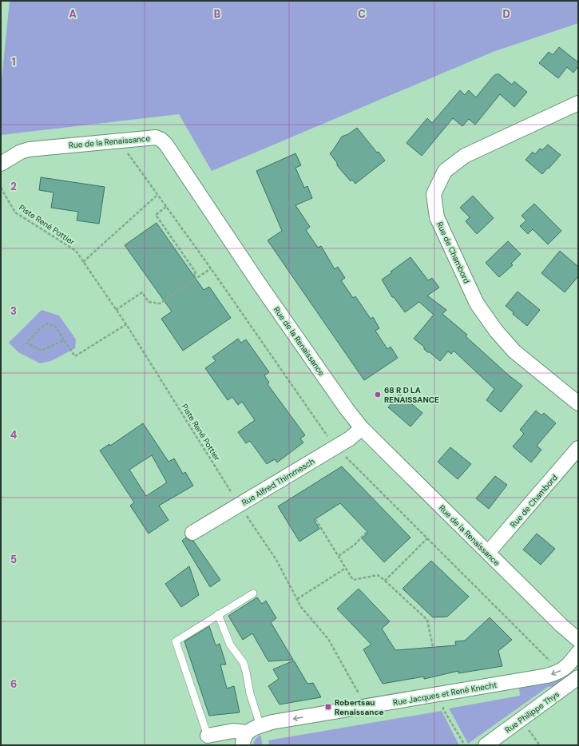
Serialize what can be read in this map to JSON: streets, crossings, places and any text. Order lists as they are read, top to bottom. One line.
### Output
{"streets":{"street":["Rue de la Renaissance","Rue de Chambord","Rue Alfred Thimmesch","Rue Jacques et René Knecht","Rue Philippe Thys"],"path":["Piste René Pottier"]},"crossings":[["Rue de la Renaissance","Rue de Chambord"],["Rue de la Renaissance","Rue Alfred Thimmesch"],["Piste René Pottier","Rue Alfred Thimmesch"],["Piste René Pottier","Rue Jacques et René Knecht"]],"one_way":["Rue Jacques et René Knecht"],"places":{"other":["68 R D LA RENAISSANCE"],"transit":["Robertsau Renaissance"]},"grid":{"columns":["A","B","C","D"],"rows":["1","2","3","4","5","6"]}}
